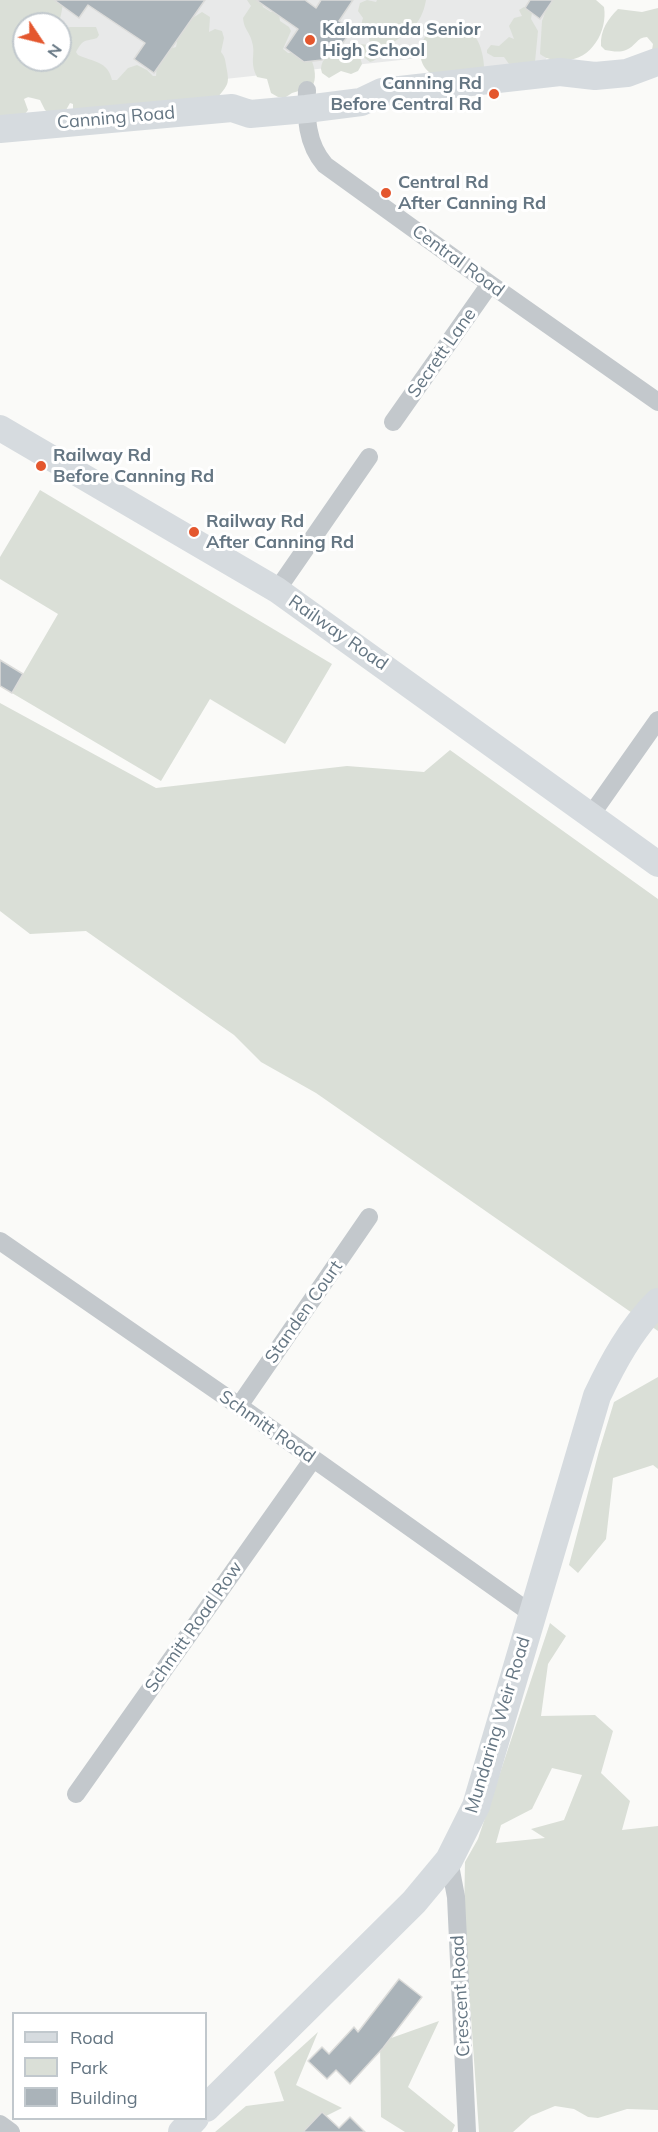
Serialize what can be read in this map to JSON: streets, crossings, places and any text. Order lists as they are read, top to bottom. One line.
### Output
{"streets":{"main road":["Canning Road","Mundaring Weir Road"],"street":["Central Road","Secrett Lane","Railway Road","Standen Court","Schmitt Road","Schmitt Road Row","Crescent Road"]},"crossings":[["Canning Road","Central Road"],["Central Road","Secrett Lane"],["Standen Court","Schmitt Road"],["Schmitt Road","Schmitt Road Row"],["Schmitt Road","Mundaring Weir Road"],["Mundaring Weir Road","Crescent Road"]],"places":["Kalamunda Senior High School","Canning Rd Before Central Rd","Central Rd After Canning Rd","Railway Rd Before Canning Rd","Railway Rd After Canning Rd"],"legend":["Road","Park","Building"],"north":"bottom right"}
